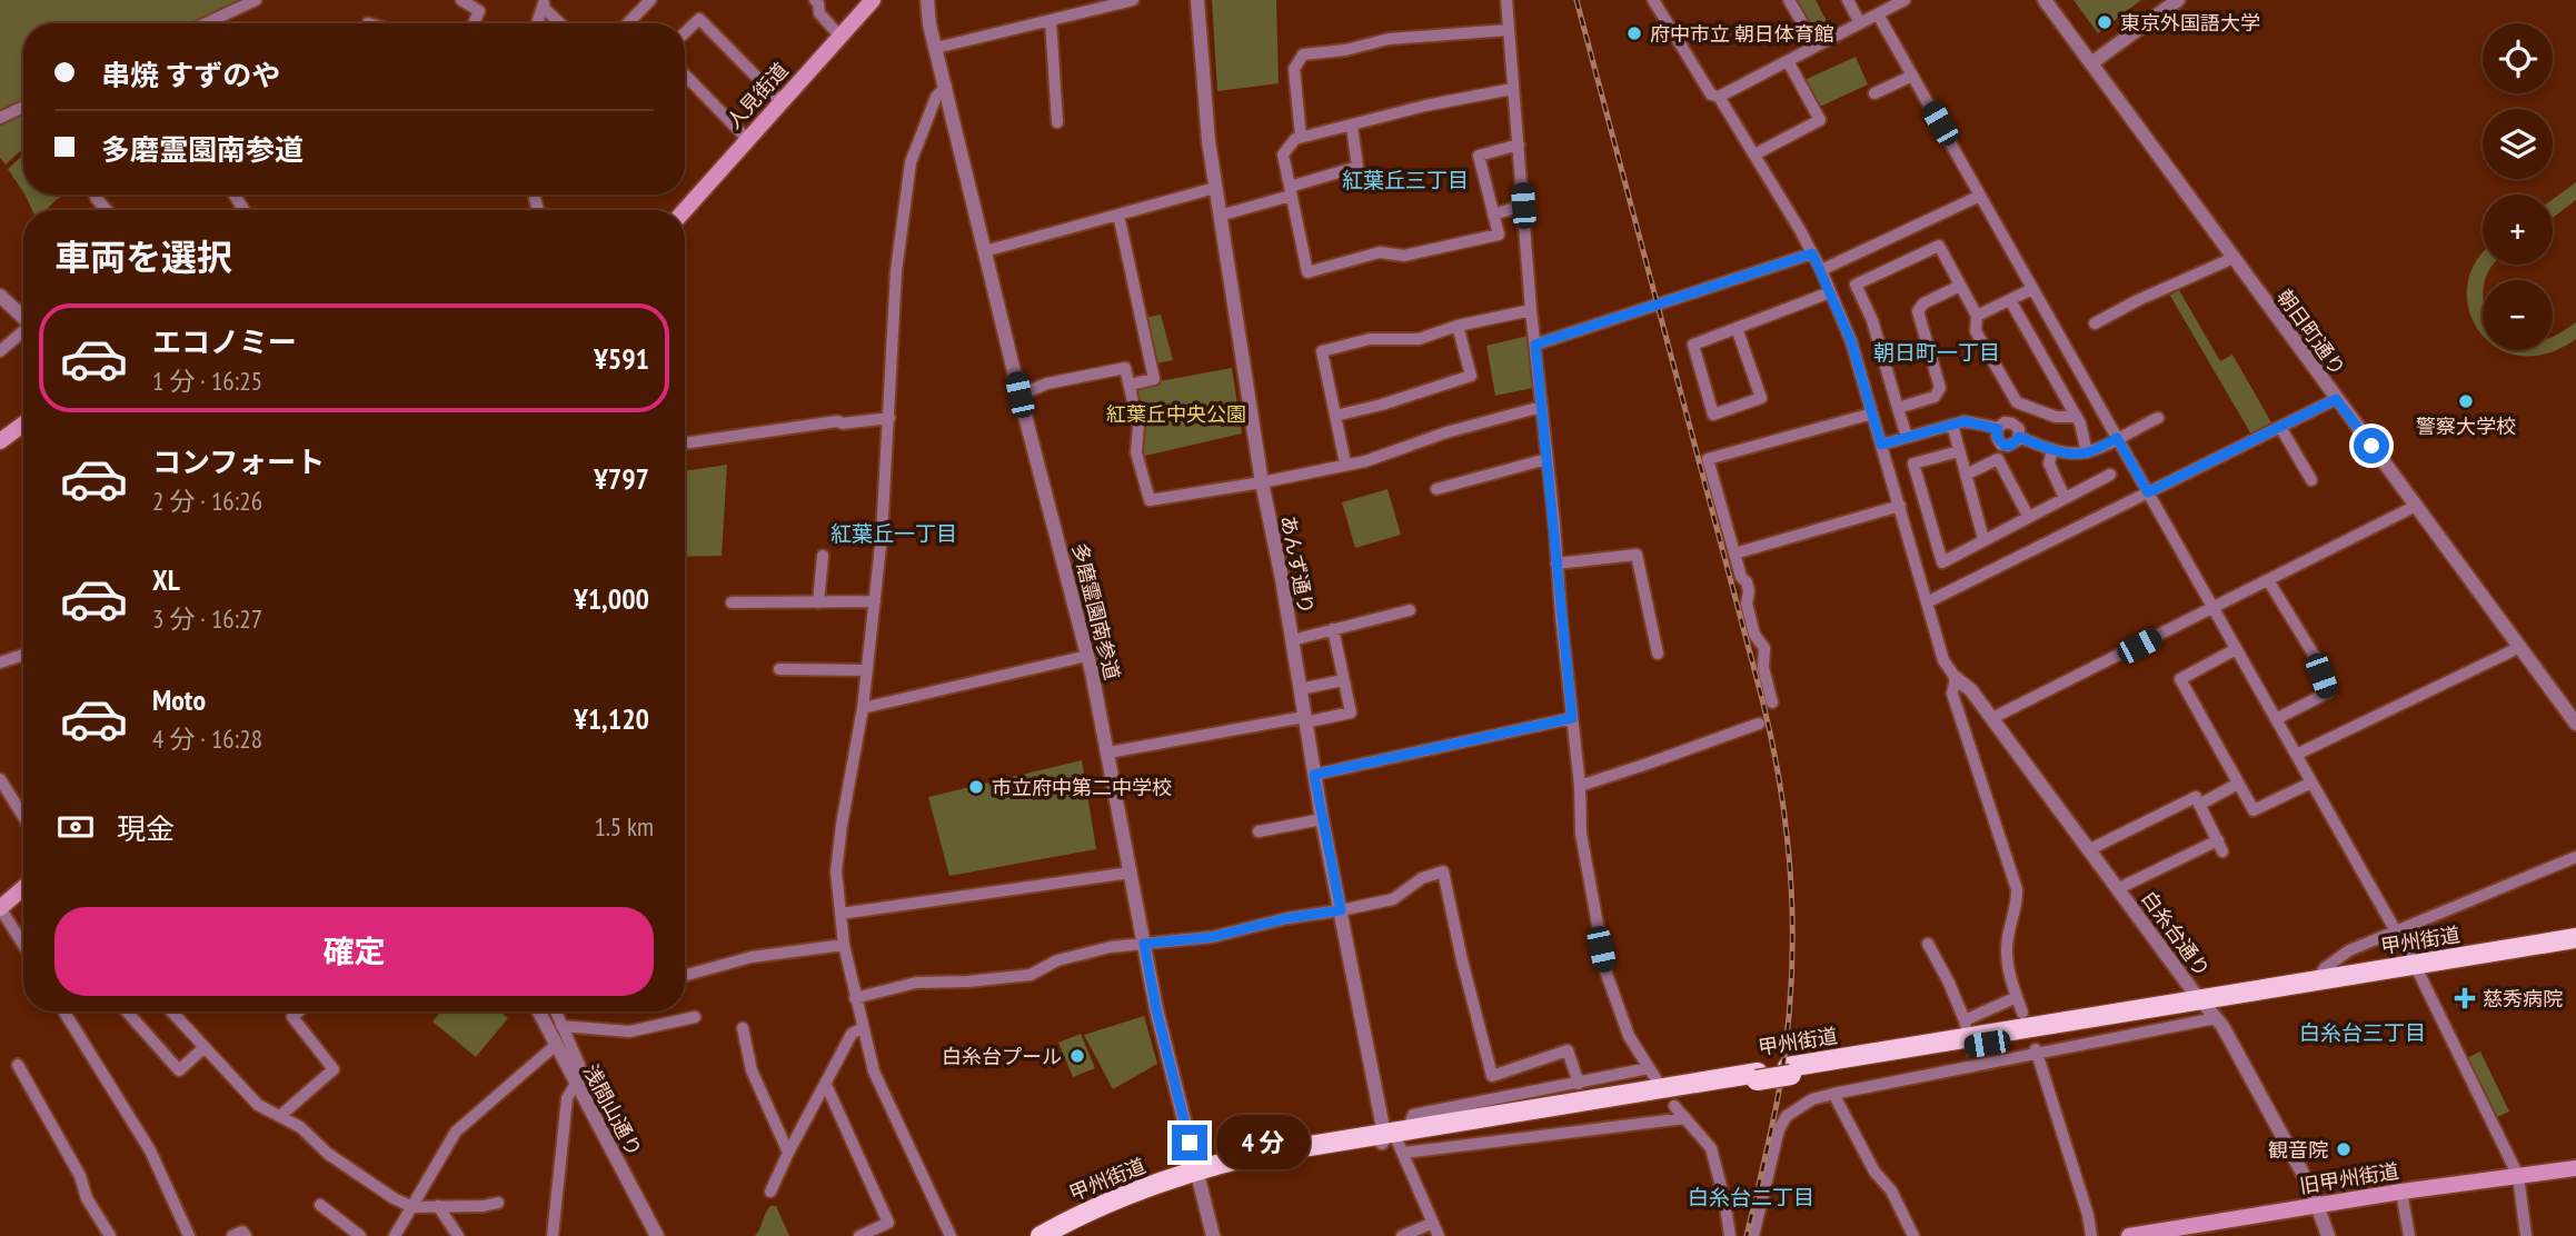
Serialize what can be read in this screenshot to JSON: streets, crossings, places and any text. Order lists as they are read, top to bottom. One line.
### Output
{"streets":{"highway":["甲州街道"],"main road":["人見街道","旧甲州街道"],"street":["朝日町通り","あんず通り","多磨霊園南参道","白糸台通り","浅間山通り"]},"crossings":[["あんず通り","甲州街道"],["多磨霊園南参道","甲州街道"],["白糸台通り","甲州街道"],["白糸台通り","旧甲州街道"]],"districts":["紅葉丘三丁目","朝日町一丁目","紅葉丘一丁目","白糸台三丁目","白糸台二丁目"],"parks":["紅葉丘中央公園"],"places":{"other":["東京外国語大学","府中市立 朝日体育館","警察大学校","市立府中第二中学校","白糸台プール","観音院"],"health":["慈秀病院"]},"page":{"map_buttons":["+","−"],"banner":["串焼 すずのや","多磨霊園南参道"],"heading":"車両を選択","list":[{"name":"エコノミー","note":"1 分 · 16:25","value":"¥591"},{"name":"コンフォート","note":"2 分 · 16:26","value":"¥797"},{"name":"XL","note":"3 分 · 16:27","value":"¥1,000"},{"name":"Moto","note":"4 分 · 16:28","value":"¥1,120"}],"pay":["現金","1.5 km"],"buttons":"確定","bubble":"4 分"}}
